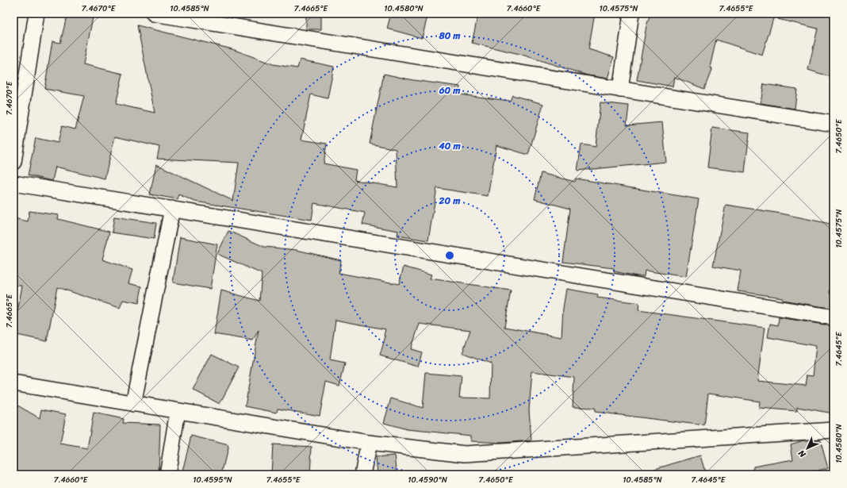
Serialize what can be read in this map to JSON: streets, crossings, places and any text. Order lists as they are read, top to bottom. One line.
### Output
{"north":"bottom left","coordinates":["7.4670°E","10.4585°N","7.4665°E","10.4580°N","7.4660°E","10.4575°N","7.4655°E","7.4650°E","7.4645°E","10.4595°N","10.4590°N"],"rings":["80 m","60 m","40 m","20 m"]}
